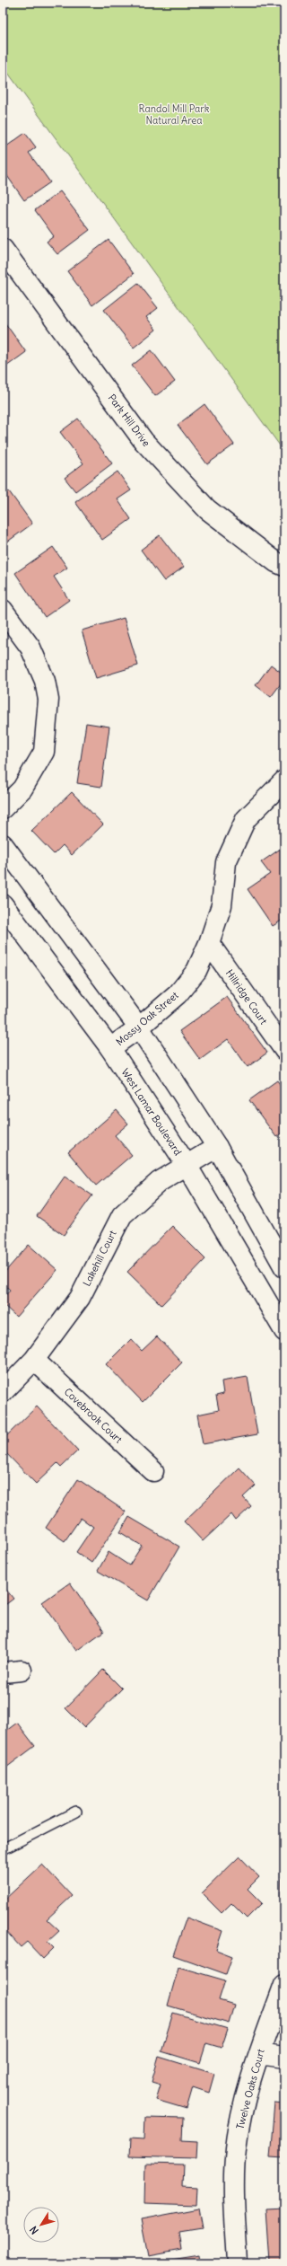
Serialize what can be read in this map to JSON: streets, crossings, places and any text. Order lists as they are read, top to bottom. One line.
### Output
{"streets":{"street":["Park Hill Drive","Hillridge Court","Mossy Oak Street","West Lamar Boulevard","Lakehill Court","Covebrook Court","Twelve Oaks Court"]},"crossings":[["Hillridge Court","Mossy Oak Street"],["Mossy Oak Street","West Lamar Boulevard"],["West Lamar Boulevard","Lakehill Court"],["Lakehill Court","Covebrook Court"]],"parks":["Randol Mill Park Natural Area"],"north":"bottom left"}
